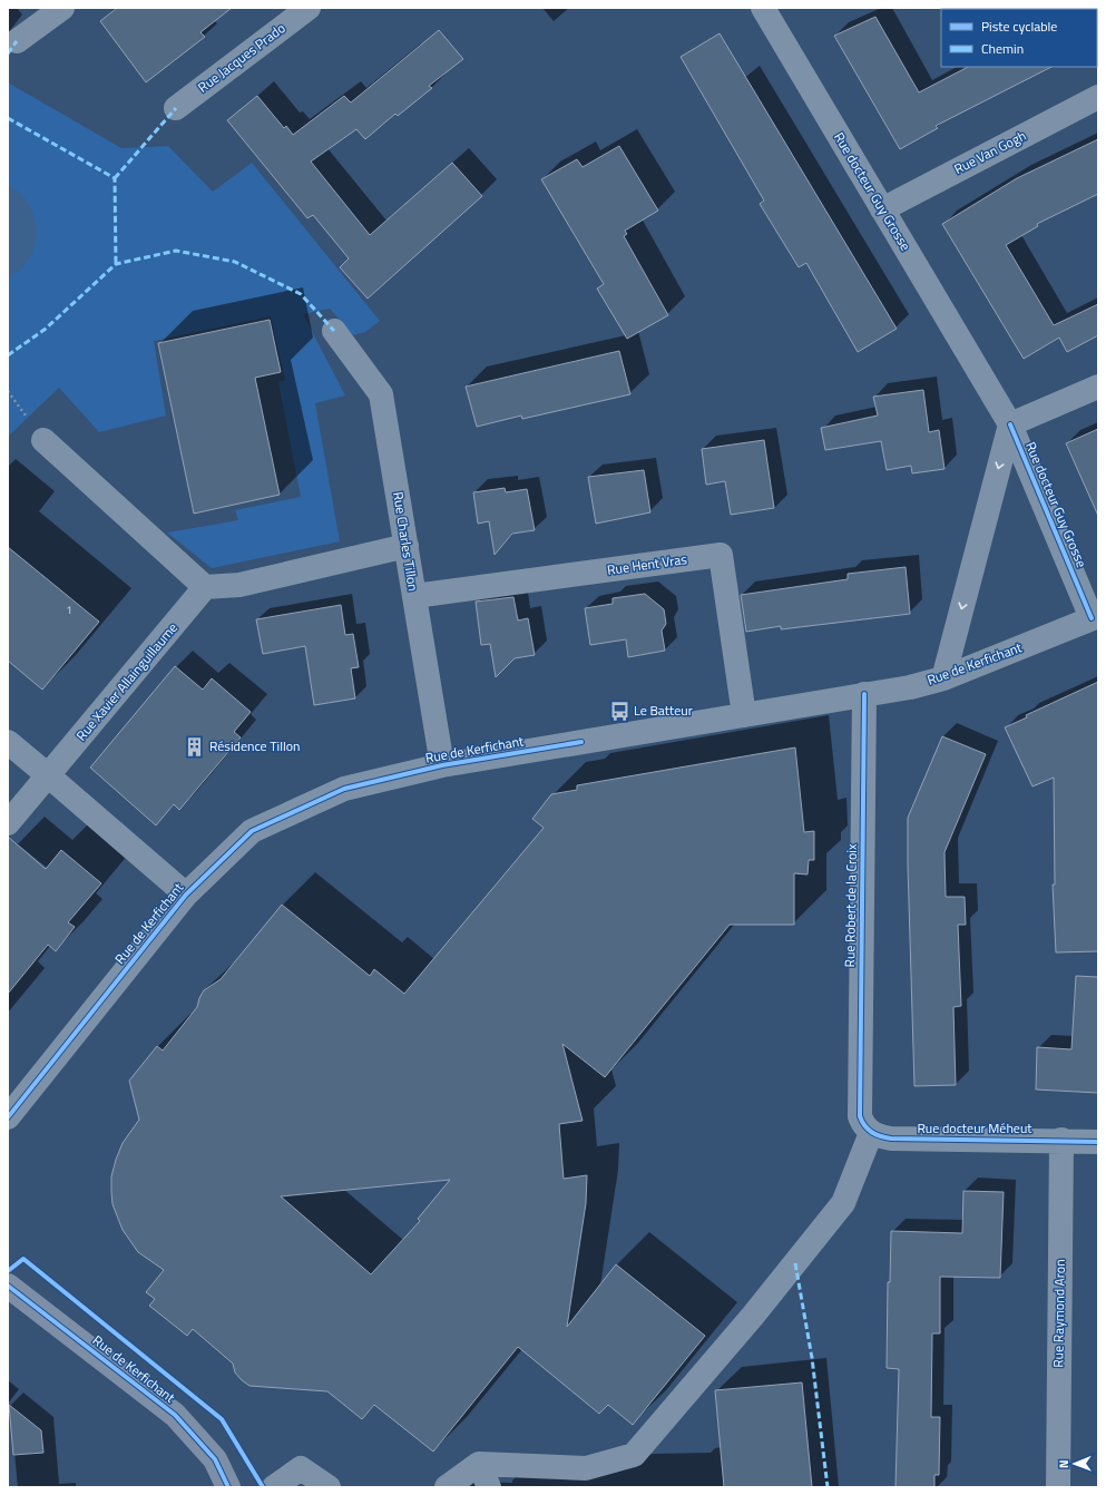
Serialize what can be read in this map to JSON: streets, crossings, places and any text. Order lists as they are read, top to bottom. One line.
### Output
{"streets":{"main road":["Rue de Kerfichant"],"street":["Rue Jacques Prado","Rue Van Gogh","Rue docteur Guy Grosse","Rue Charles Tillon","Rue Hent Vras","Rue Xavier Allainguillaume","Rue Robert de la Croix","Rue docteur Méheut","Rue Raymond Aron"]},"crossings":[["Rue Van Gogh","Rue docteur Guy Grosse"],["Rue docteur Guy Grosse","Rue de Kerfichant"],["Rue Charles Tillon","Rue Hent Vras"],["Rue Charles Tillon","Rue de Kerfichant"],["Rue Hent Vras","Rue de Kerfichant"],["Rue de Kerfichant","Rue Robert de la Croix"],["Rue Robert de la Croix","Rue docteur Méheut"],["Rue docteur Méheut","Rue Raymond Aron"]],"places":{"bus stop":["Le Batteur"],"building":["Résidence Tillon"]},"house_numbers":["1"],"legend":["Piste cyclable","Chemin"],"north":"left"}
